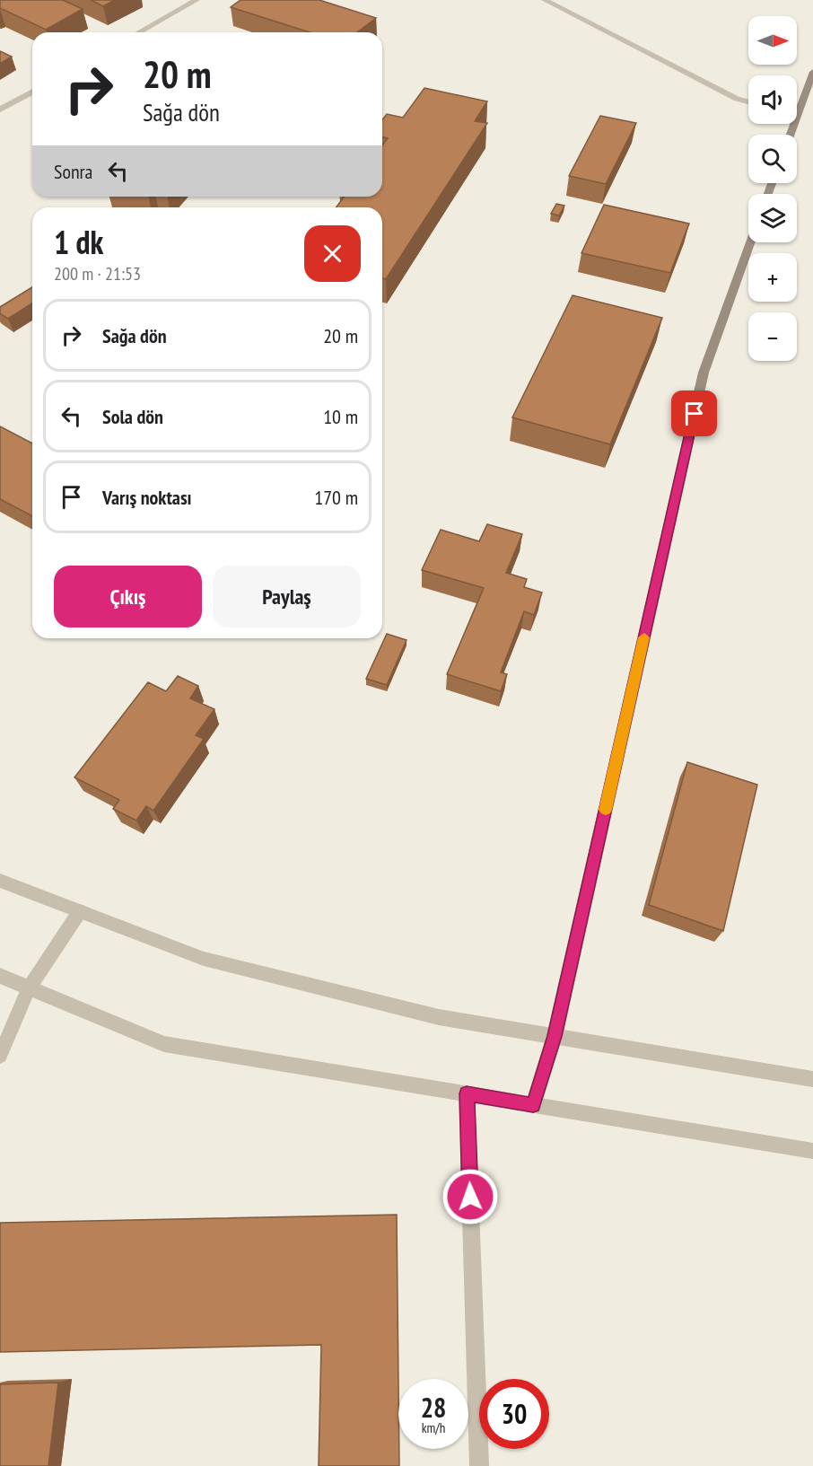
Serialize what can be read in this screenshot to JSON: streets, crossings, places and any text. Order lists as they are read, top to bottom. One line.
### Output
{"north":"right","page":{"map_buttons":["+","−"],"turn":["20 m","Sağa dön"],"then":"Sonra","heading":["1 dk","200 m · 21:53"],"list":[{"name":"Sağa dön","value":"20 m"},{"name":"Sola dön","value":"10 m"},{"name":"Varış noktası","value":"170 m"}],"buttons":["Çıkış","Paylaş"],"speed":"28 km/h","limit":"30"}}
